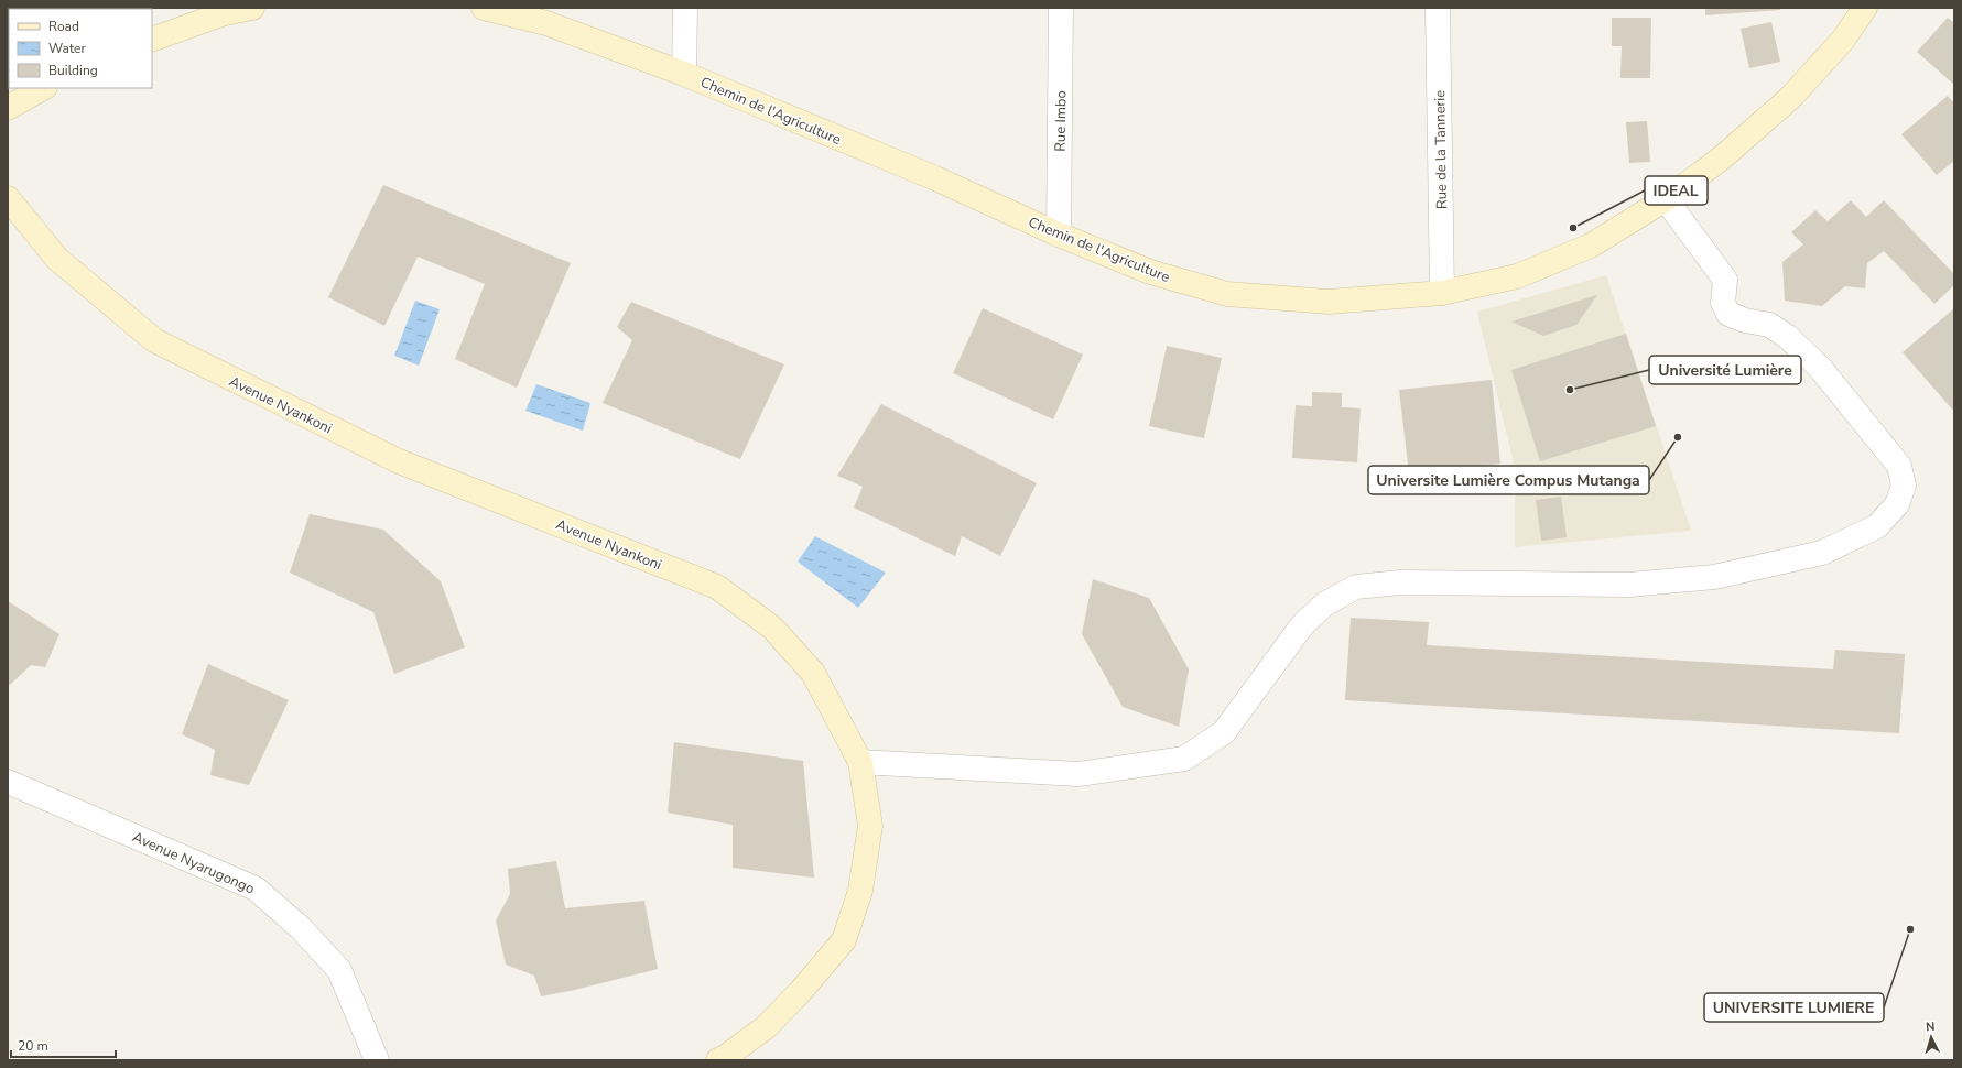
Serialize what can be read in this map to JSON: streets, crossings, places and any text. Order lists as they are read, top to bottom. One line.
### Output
{"streets":{"street":["Chemin de l'Agriculture","Rue Imbo","Rue de la Tannerie","Avenue Nyankoni","Avenue Nyarugongo"]},"crossings":[["Chemin de l'Agriculture","Rue Imbo"],["Chemin de l'Agriculture","Rue de la Tannerie"]],"places":["IDEAL","Université Lumière","Universite Lumière Compus Mutanga","UNIVERSITE LUMIERE"],"legend":["Road","Water","Building"],"scale_bar":"20 m","north":"top"}
